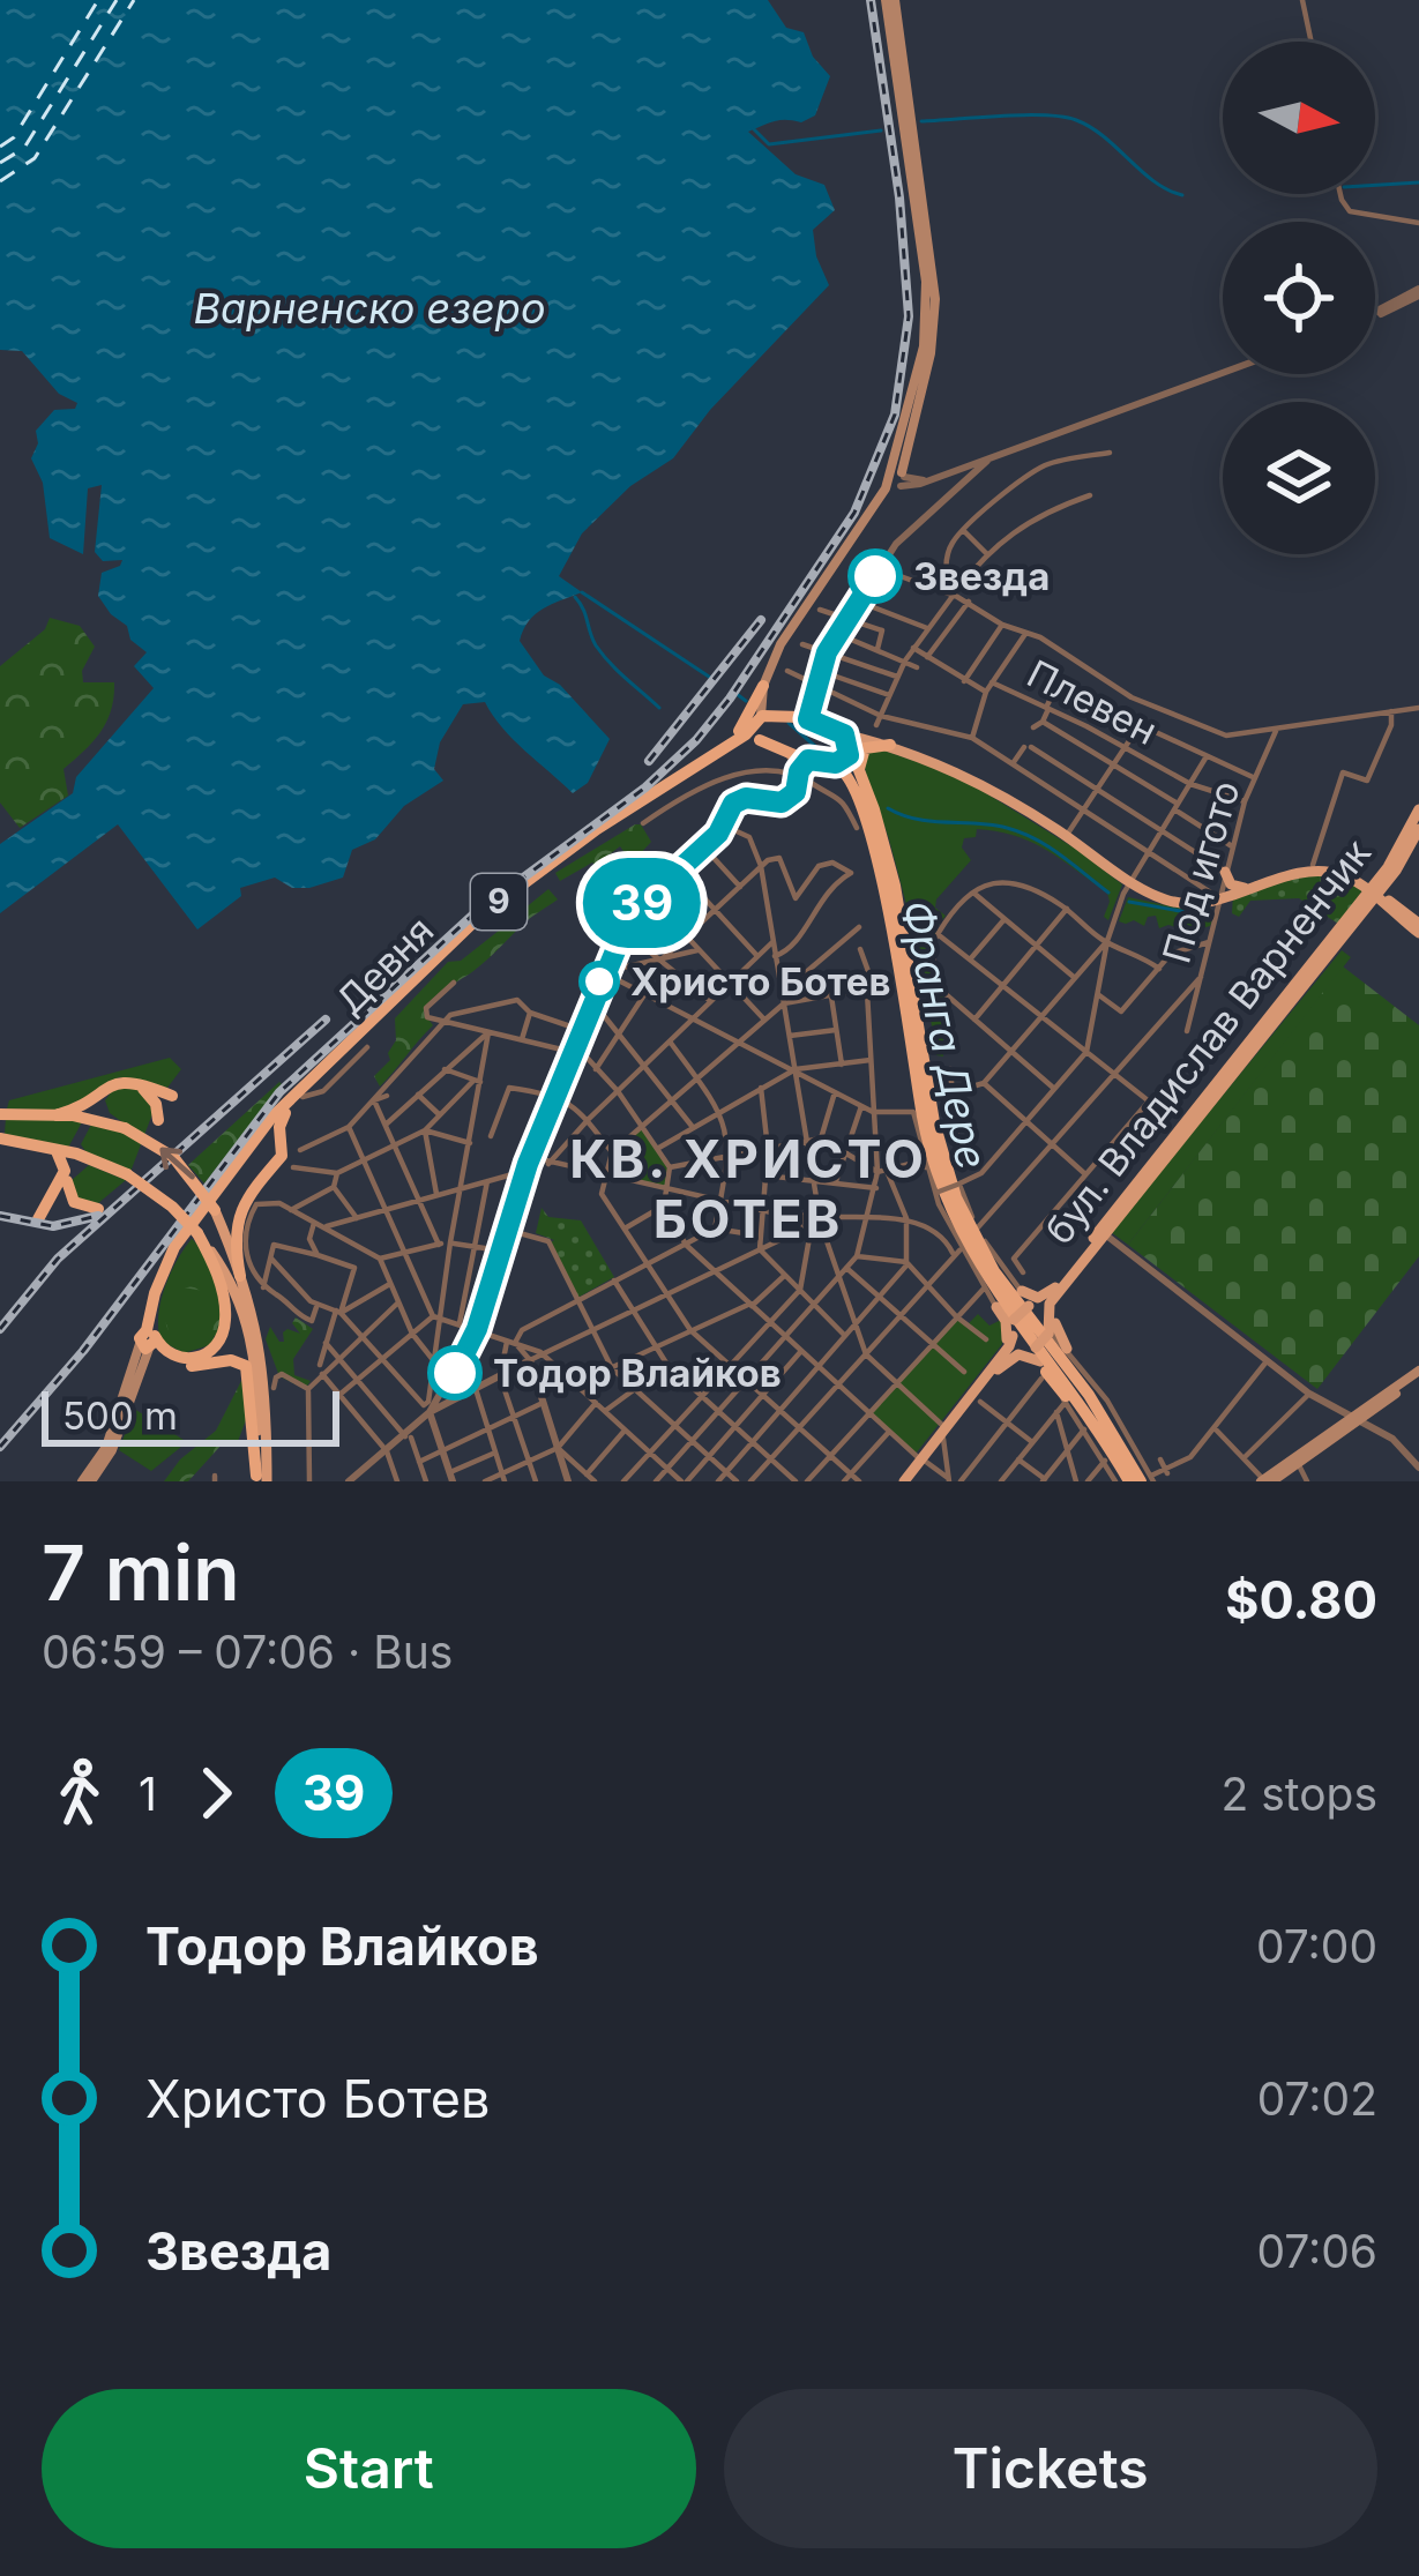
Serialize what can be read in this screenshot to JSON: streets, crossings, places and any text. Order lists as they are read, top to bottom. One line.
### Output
{"streets":{"highway":["9","Девня"],"main road":["бул. Владислав Варненчик"],"street":["Плевен","Под игото"]},"crossings":[["Плевен","Под игото"],["Под игото","9"],["9","Девня"],["9","бул. Владислав Варненчик"]],"districts":["КВ. ХРИСТО БОТЕВ"],"water":["Варненско езеро","Франга Дере"],"places":["Звезда","Христо Ботев","Тодор Влайков"],"lines":["bus line 39"],"scale_bar":"500 m","north":"right","page":{"on_map":"39","scale":"500 m","heading":["7 min","06:59 – 07:06 · Bus","$0.80"],"legs":["1","39","2 stops"],"list":[{"name":"Тодор Влайков","value":"07:00"},{"name":"Христо Ботев","value":"07:02"},{"name":"Звезда","value":"07:06"}],"buttons":["Start","Tickets"]}}
